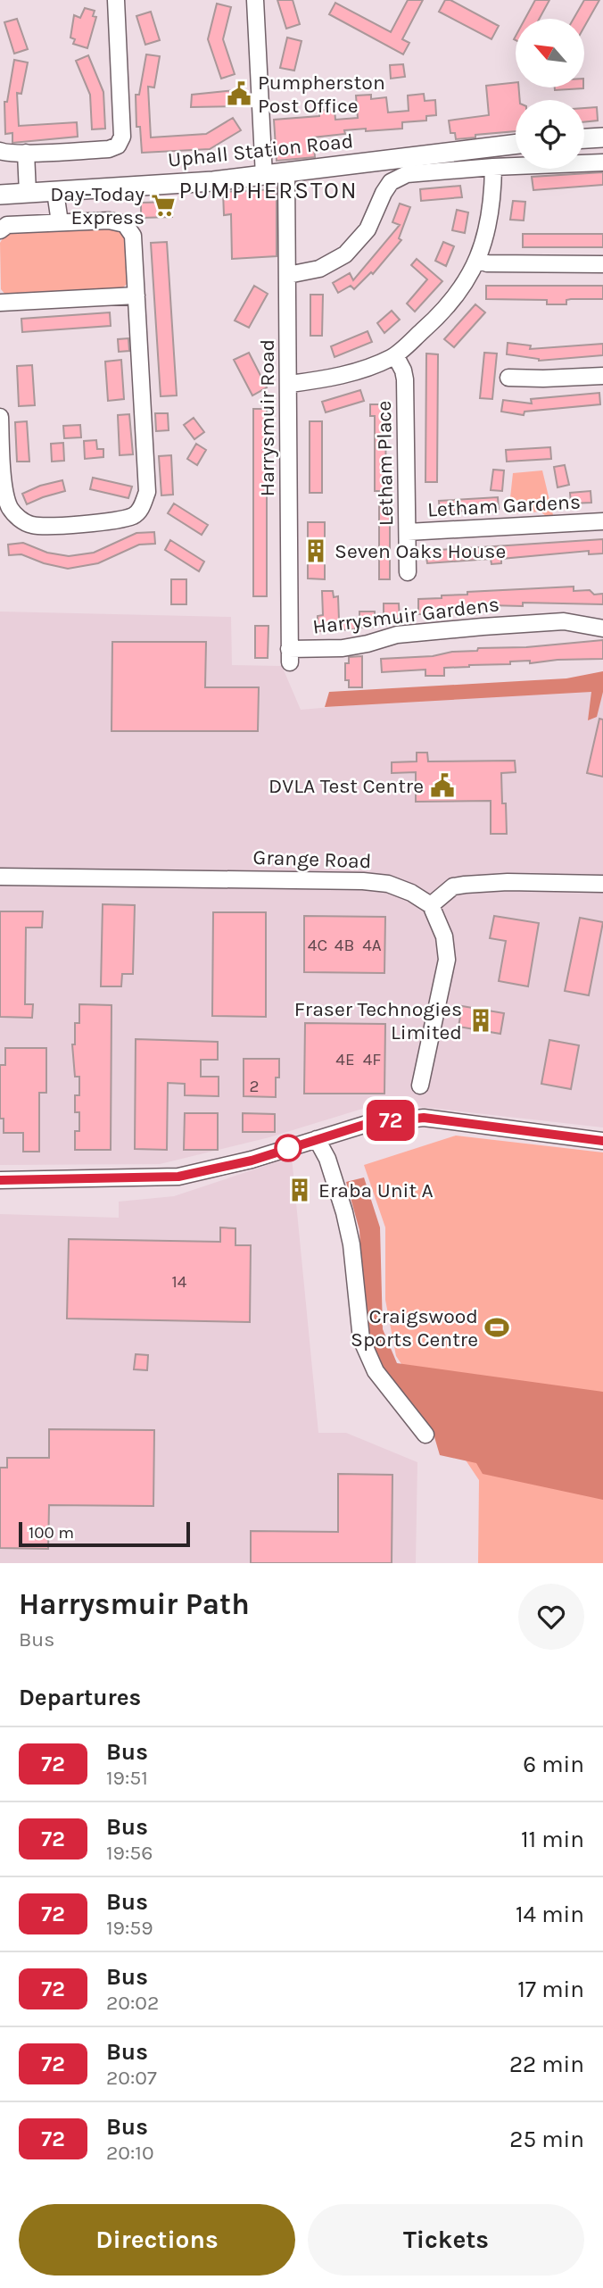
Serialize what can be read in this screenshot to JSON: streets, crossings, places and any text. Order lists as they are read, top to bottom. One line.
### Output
{"streets":{"main road":["Uphall Station Road"],"street":["Harrysmuir Road","Letham Place","Letham Gardens","Harrysmuir Gardens","Grange Road"]},"crossings":[["Uphall Station Road","Harrysmuir Road"],["Harrysmuir Road","Harrysmuir Gardens"],["Letham Place","Letham Gardens"]],"districts":["PUMPHERSTON"],"places":{"public building":["Pumpherston Post Office","DVLA Test Centre"],"supermarket":["Day-Today Express"],"building":["Seven Oaks House","Fraser Technogies Limited","Eraba Unit A"],"sports":["Craigswood Sports Centre"]},"lines":["bus line 72"],"house_numbers":["4C","4B","4A","4E","4F","2","14"],"scale_bar":"100 m","north":"top left","page":{"on_map":"72","scale":"100 m","heading":[["Harrysmuir Path","Bus"],"Departures"],"list":[{"mark":"72","name":"Bus","note":"19:51","value":"6 min"},{"mark":"72","name":"Bus","note":"19:56","value":"11 min"},{"mark":"72","name":"Bus","note":"19:59","value":"14 min"},{"mark":"72","name":"Bus","note":"20:02","value":"17 min"},{"mark":"72","name":"Bus","note":"20:07","value":"22 min"},{"mark":"72","name":"Bus","note":"20:10","value":"25 min"}],"buttons":["Directions","Tickets"]}}
